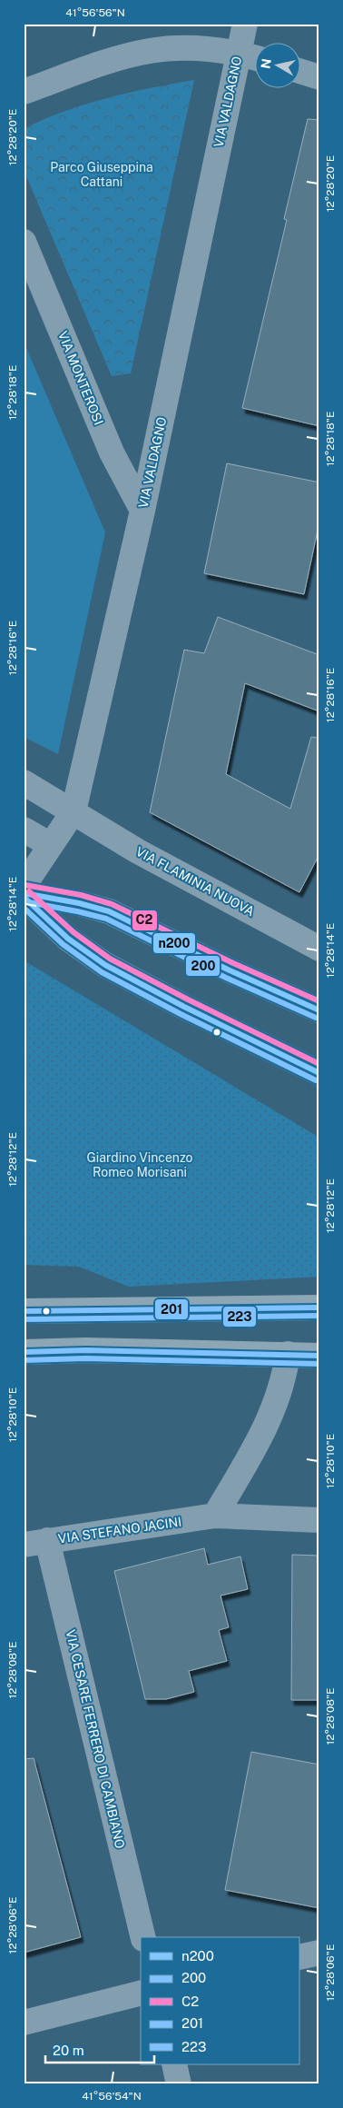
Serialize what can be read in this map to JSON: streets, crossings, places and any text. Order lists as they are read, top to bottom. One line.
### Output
{"streets":{"street":["VIA VALDAGNO","VIA MONTEROSI","VIA FLAMINIA NUOVA","VIA STEFANO JACINI","VIA CESARE FERRERO DI CAMBIANO"]},"crossings":[["VIA VALDAGNO","VIA MONTEROSI"],["VIA VALDAGNO","VIA FLAMINIA NUOVA"],["VIA STEFANO JACINI","VIA CESARE FERRERO DI CAMBIANO"]],"parks":["Parco Giuseppina Cattani","Giardino Vincenzo Romeo Morisani"],"lines":["transit line C2","transit line n200","transit line 200","transit line 201","transit line 223"],"legend":["n200","200","C2","201","223"],"scale_bar":"20 m","north":"left","coordinates":["41°56'56\"N","12°28'20\"E","12°28'18\"E","12°28'16\"E","12°28'14\"E","12°28'12\"E","12°28'10\"E","12°28'08\"E","12°28'06\"E","41°56'54\"N"]}
